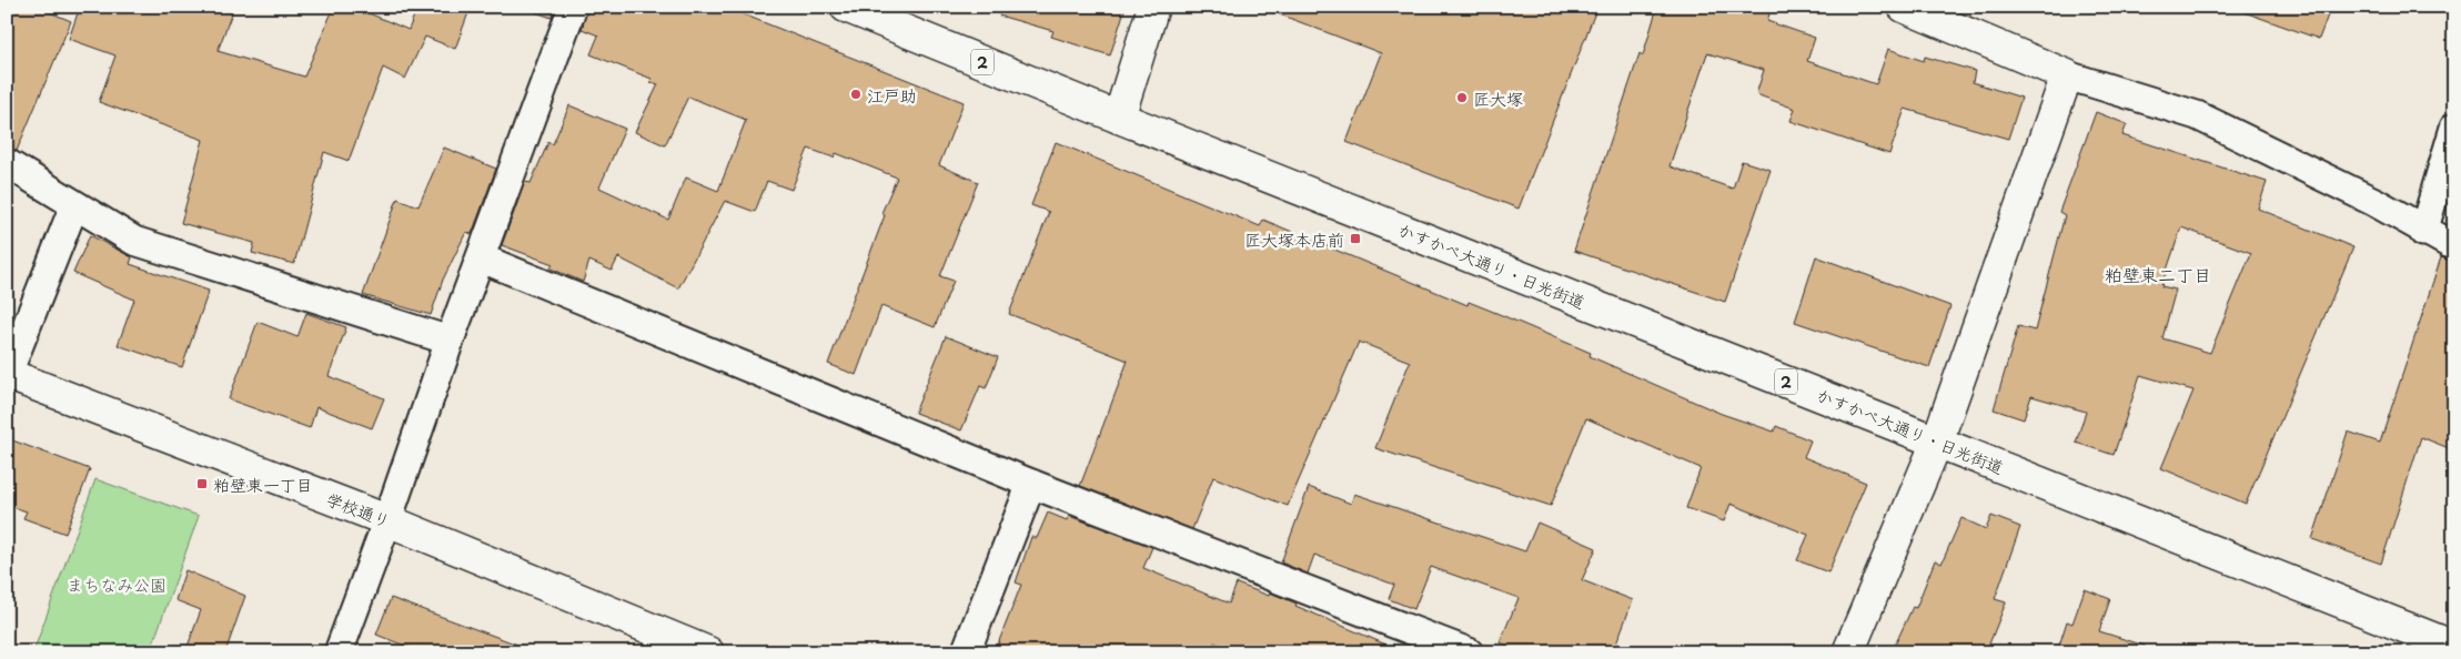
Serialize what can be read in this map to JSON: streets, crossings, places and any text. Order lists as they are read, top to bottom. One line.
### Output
{"streets":{"main road":["2","かすかべ大通り・日光街道","学校通り"]},"crossings":[["2","かすかべ大通り・日光街道"]],"districts":["粕壁東二丁目"],"parks":["まちなみ公園"],"places":{"other":["江戸助","匠大塚"],"transit":["匠大塚本店前","粕壁東一丁目"]}}
